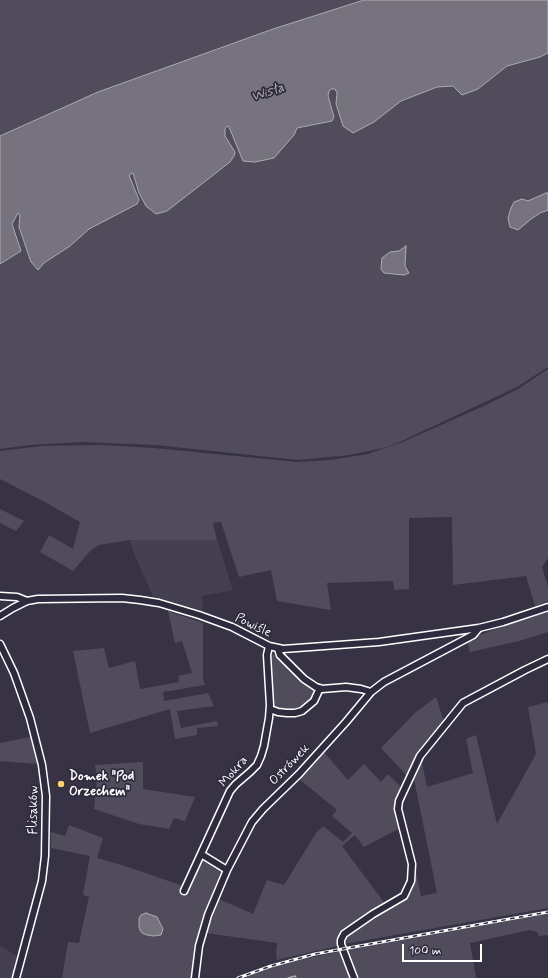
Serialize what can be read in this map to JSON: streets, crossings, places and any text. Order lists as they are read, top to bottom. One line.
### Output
{"streets":{"street":["Powiśle","Ostrówek","Mokra","Flisaków"]},"crossings":[["Powiśle","Ostrówek"],["Powiśle","Mokra"]],"water":["Wisła"],"places":["Domek \"Pod Orzechem\""],"scale_bar":"100 m"}
